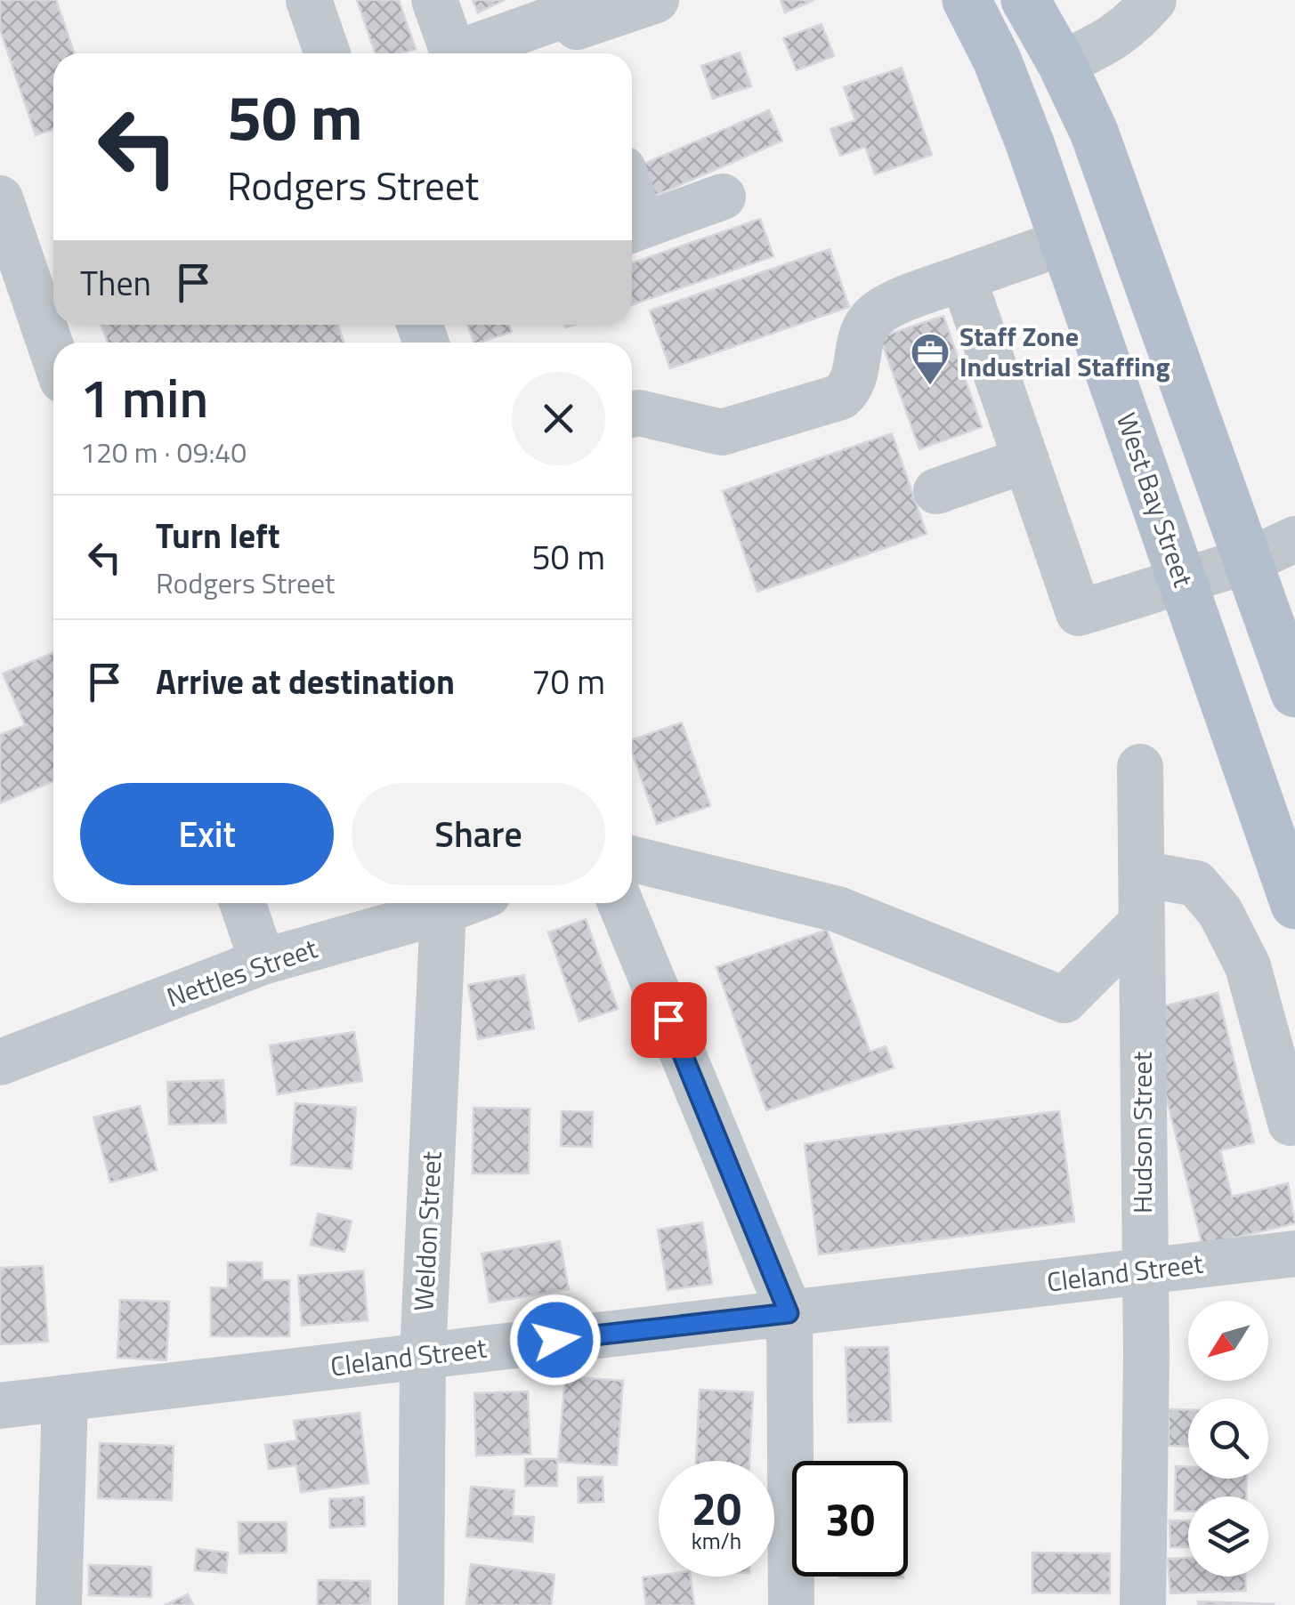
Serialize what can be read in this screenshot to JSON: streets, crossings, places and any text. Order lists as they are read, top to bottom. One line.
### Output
{"streets":{"main road":["West Bay Street"],"street":["Nettles Street","Hudson Street","Weldon Street","Cleland Street"]},"crossings":[["Nettles Street","Weldon Street"],["Hudson Street","Cleland Street"],["Weldon Street","Cleland Street"]],"places":{"office":["Staff Zone Industrial Staffing"]},"north":"bottom left","page":{"turn":["50 m","Rodgers Street"],"then":"Then","heading":["1 min","120 m · 09:40"],"list":[{"name":"Turn left","note":"Rodgers Street","value":"50 m"},{"name":"Arrive at destination","value":"70 m"}],"buttons":["Exit","Share"],"speed":"20 km/h","limit":"30"}}
